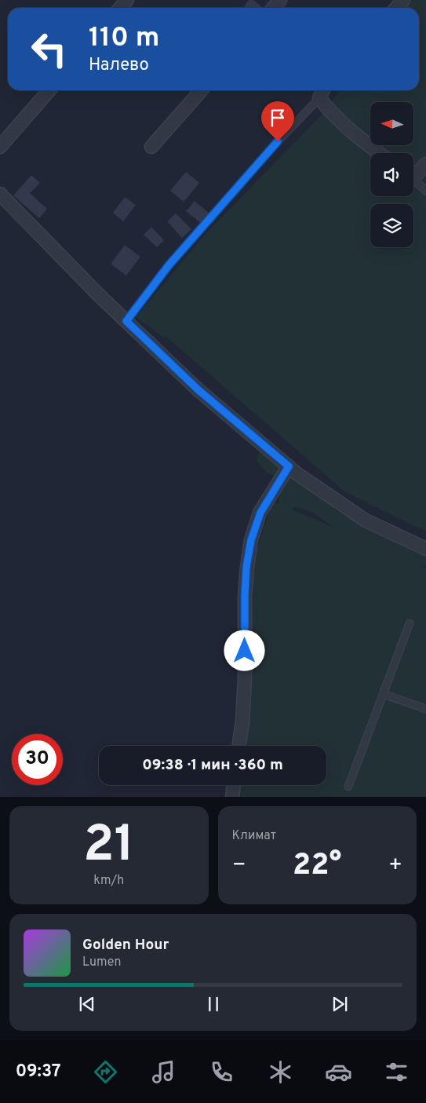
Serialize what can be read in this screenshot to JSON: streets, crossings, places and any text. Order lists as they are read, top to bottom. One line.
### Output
{"north":"left","page":{"turn":["110 m","Налево"],"limit":"30","trip":"09:38 · 1 мин · 360 m","tile":[["21","km/h"],"Климат"],"heat":["−","22°","+"],"song":["Golden Hour","Lumen"],"tabs":"09:37"}}
